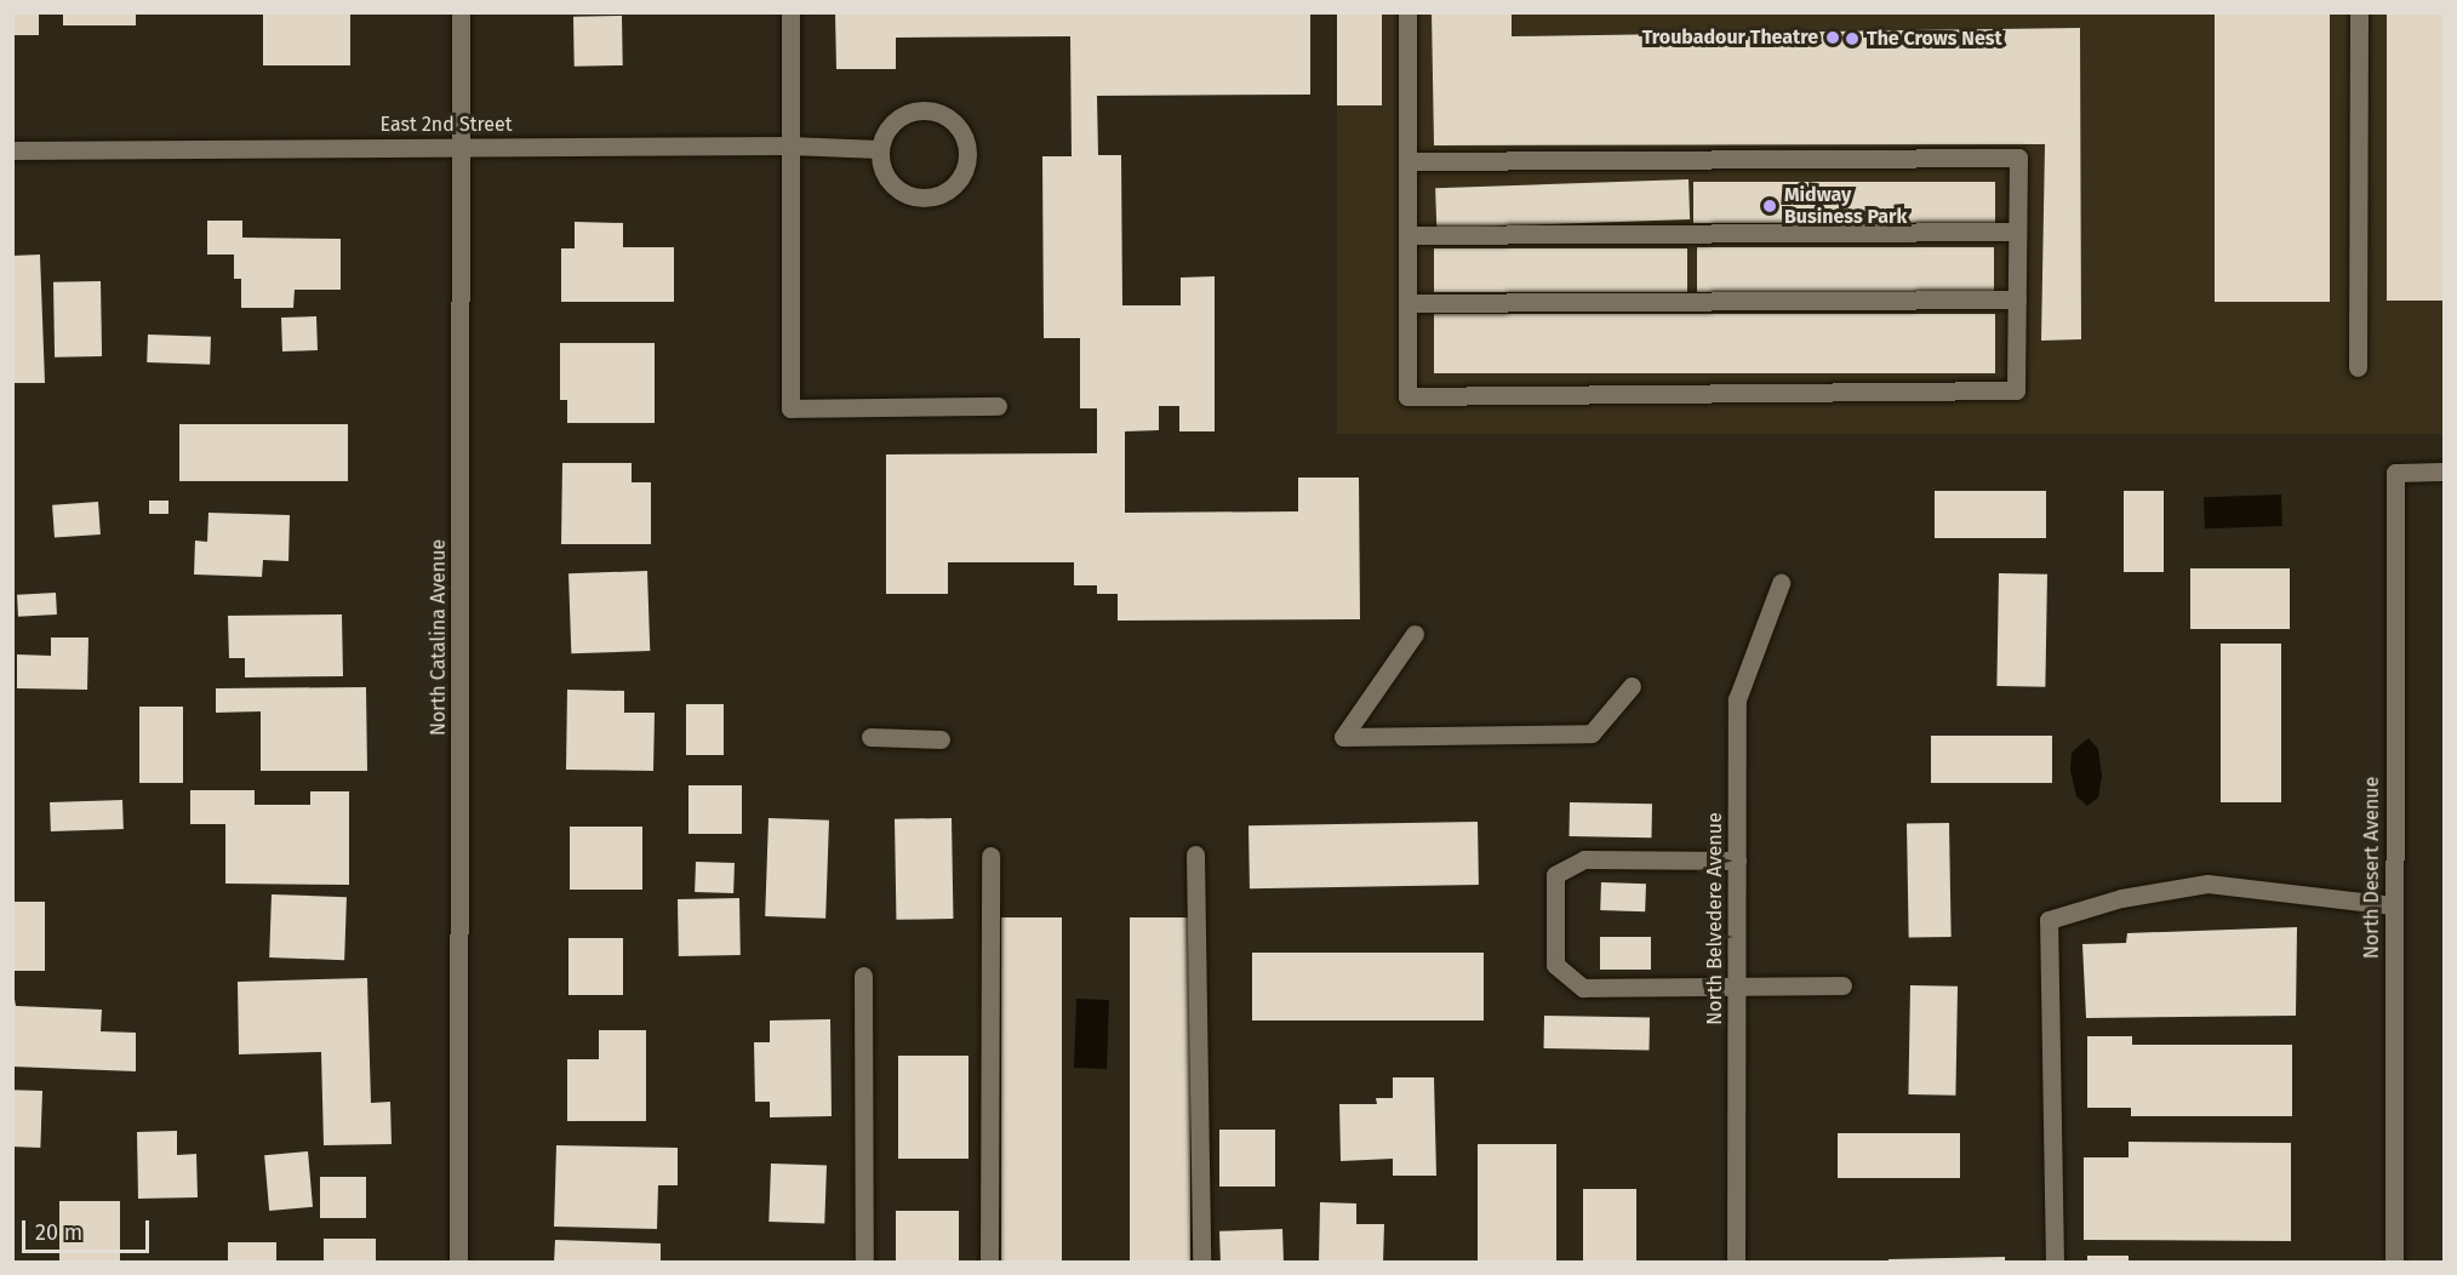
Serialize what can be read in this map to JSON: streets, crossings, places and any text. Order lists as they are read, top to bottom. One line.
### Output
{"streets":{"street":["East 2nd Street","North Catalina Avenue","North Desert Avenue","North Belvedere Avenue"]},"crossings":[["East 2nd Street","North Catalina Avenue"]],"places":["Troubadour Theatre","The Crows Nest","Midway Business Park"],"scale_bar":"20 m"}
